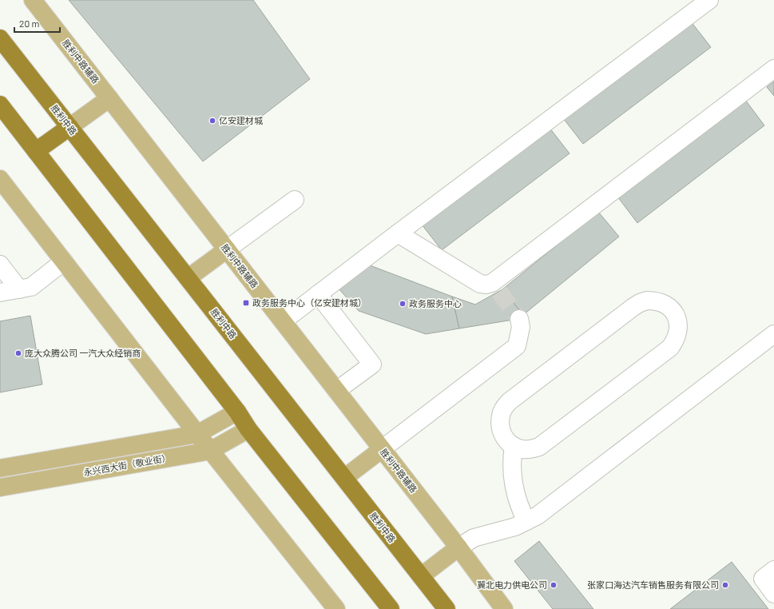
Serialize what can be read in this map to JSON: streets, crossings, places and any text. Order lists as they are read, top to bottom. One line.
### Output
{"streets":{"highway":["胜利中路"],"main road":["胜利中路辅路","永兴西大街（敬业街）"]},"places":{"other":["亿安建材城","政务服务中心","庞大众腾公司 一汽大众经销商","冀北电力供电公司","张家口海达汽车销售服务有限公司"],"transit":["政务服务中心（亿安建材城）"]},"scale_bar":"20 m"}
